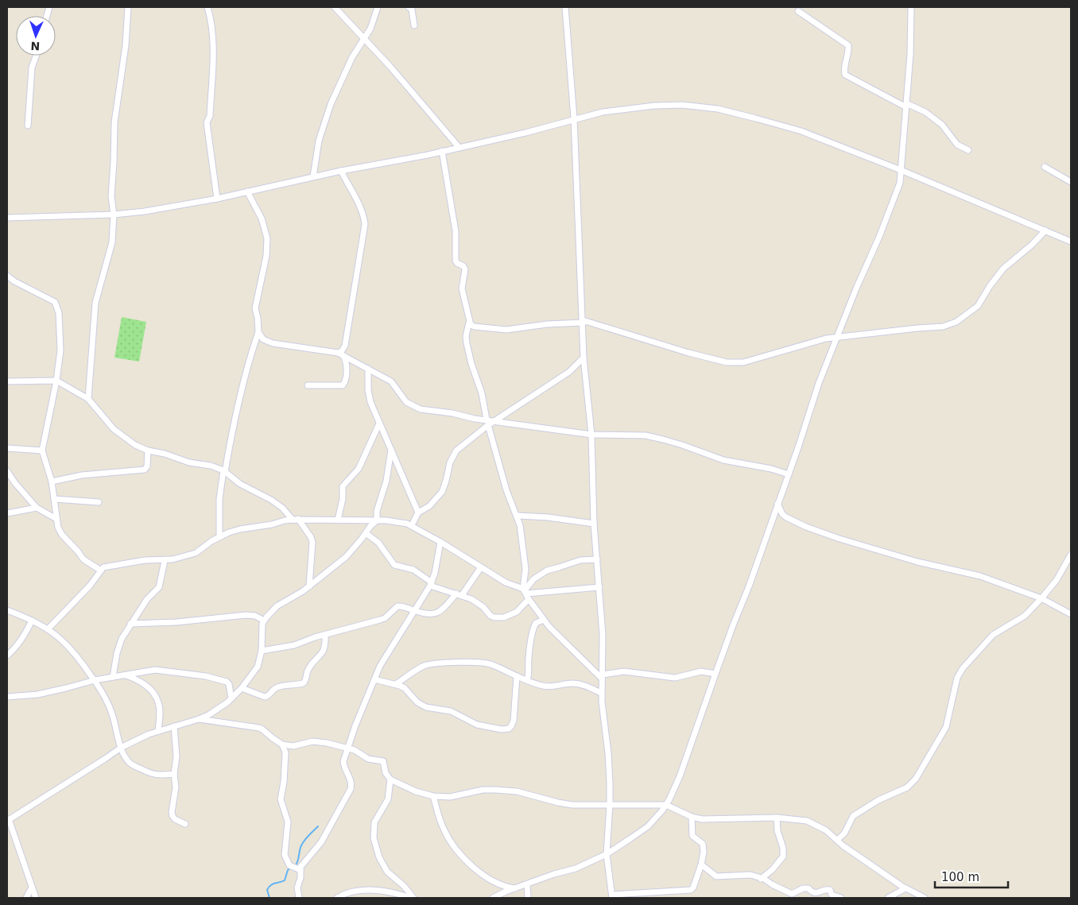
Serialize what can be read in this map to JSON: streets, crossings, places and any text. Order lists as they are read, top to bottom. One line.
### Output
{"scale_bar":"100 m","north":"bottom"}
